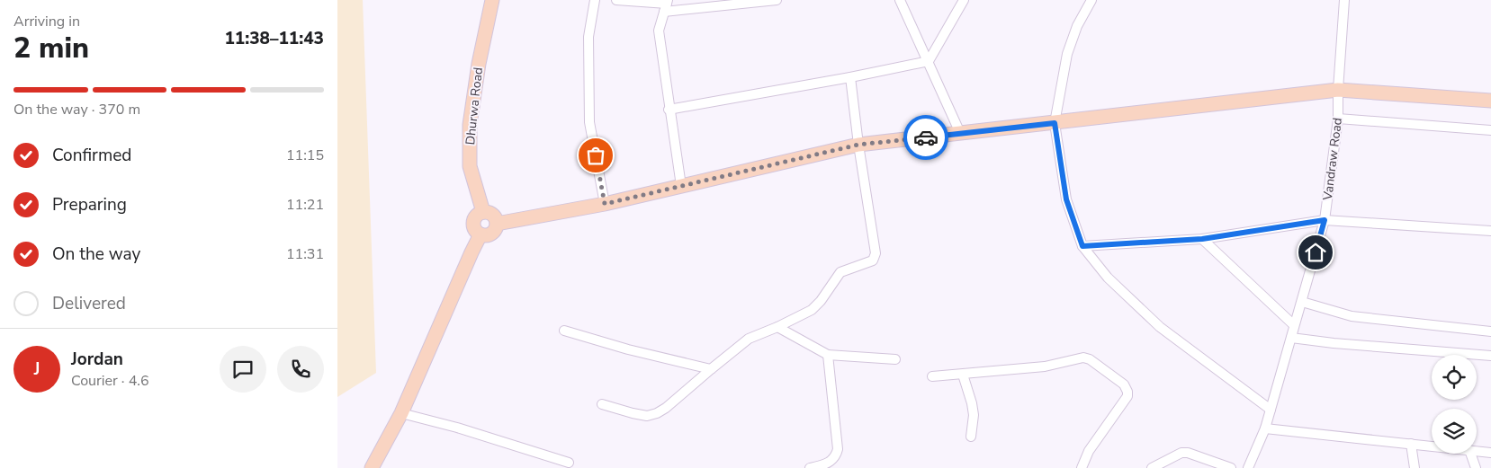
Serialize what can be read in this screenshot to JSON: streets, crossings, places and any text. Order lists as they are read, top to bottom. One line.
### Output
{"streets":{"street":["Dhurwa Road","Vandraw Road"]},"page":{"heading":["2 min","Arriving in","11:38–11:43"],"panel":["Jordan","Courier · 4.6"],"bar":"On the way · 370 m","list":[["Confirmed","11:15"],["Preparing","11:21"],["On the way","11:31"],"Delivered"],"round":"J"}}
